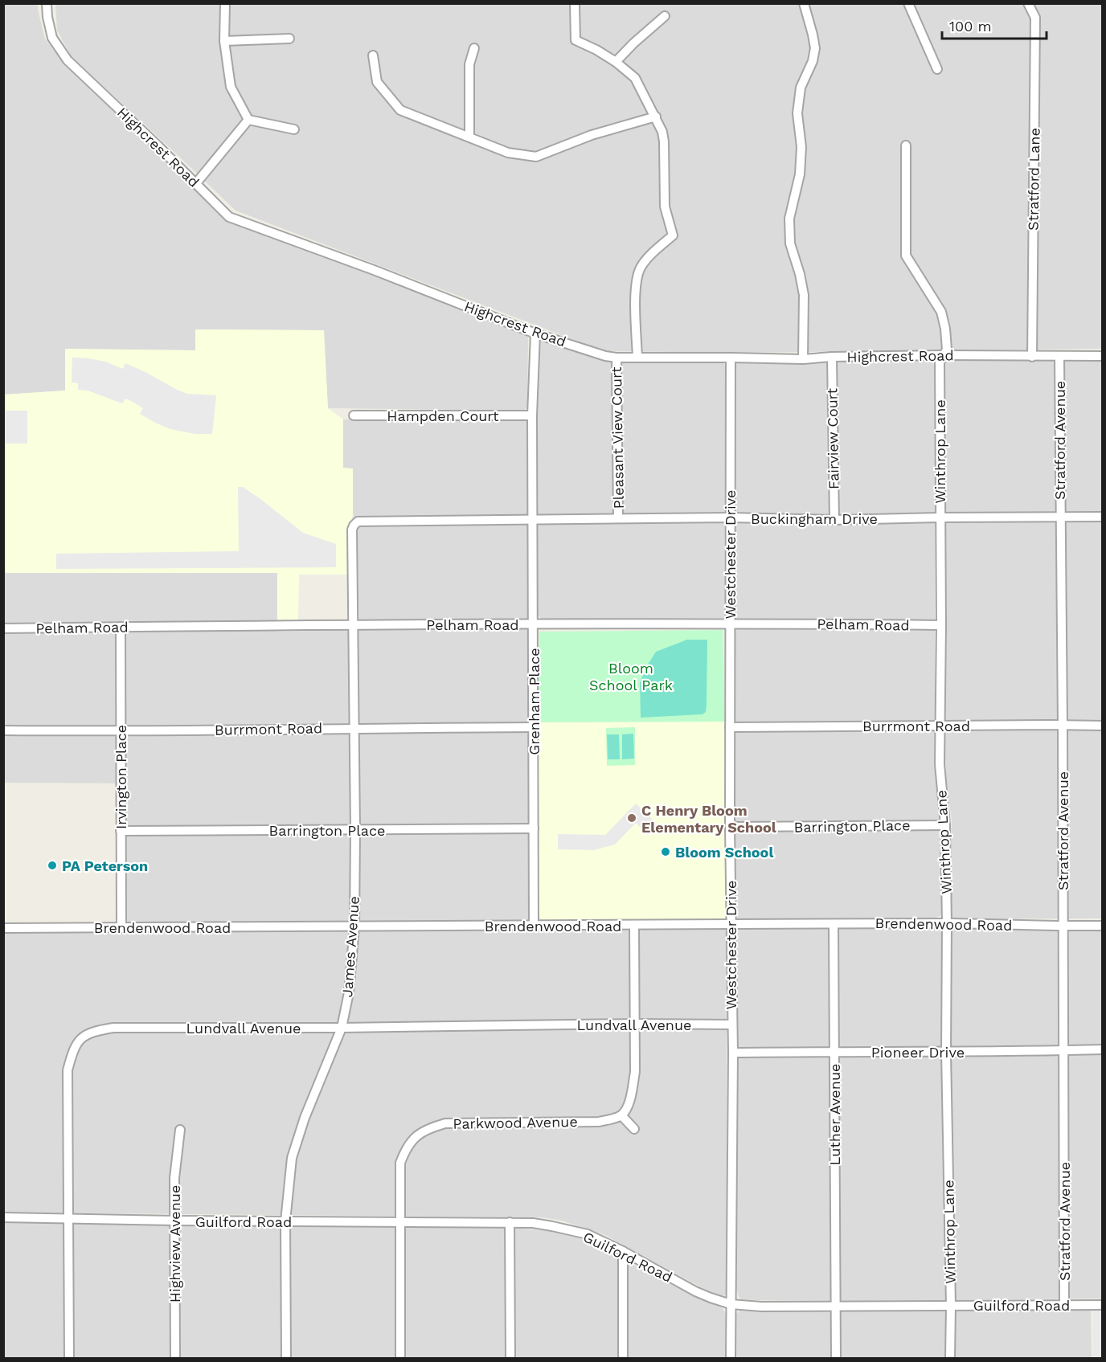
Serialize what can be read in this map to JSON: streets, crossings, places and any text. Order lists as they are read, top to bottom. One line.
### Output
{"streets":{"street":["Highcrest Road","Stratford Lane","Hampden Court","Pleasant View Court","Fairview Court","Stratford Avenue","Winthrop Lane","Buckingham Drive","Westchester Drive","Pelham Road","Grenham Place","Burrmont Road","Irvington Place","Barrington Place","Brendenwood Road","James Avenue","Lundvall Avenue","Pioneer Drive","Luther Avenue","Parkwood Avenue","Guilford Road","Highview Avenue"]},"crossings":[["Highcrest Road","Stratford Lane"],["Highcrest Road","Pleasant View Court"],["Highcrest Road","Fairview Court"],["Highcrest Road","Stratford Avenue"],["Highcrest Road","Winthrop Lane"],["Highcrest Road","Westchester Drive"],["Highcrest Road","Grenham Place"],["Hampden Court","Grenham Place"],["Pleasant View Court","Buckingham Drive"],["Fairview Court","Buckingham Drive"],["Stratford Avenue","Buckingham Drive"],["Stratford Avenue","Burrmont Road"],["Stratford Avenue","Brendenwood Road"],["Stratford Avenue","Pioneer Drive"],["Stratford Avenue","Guilford Road"],["Winthrop Lane","Buckingham Drive"],["Winthrop Lane","Pelham Road"],["Winthrop Lane","Burrmont Road"],["Winthrop Lane","Barrington Place"],["Winthrop Lane","Brendenwood Road"],["Winthrop Lane","Pioneer Drive"],["Winthrop Lane","Guilford Road"],["Buckingham Drive","Westchester Drive"],["Buckingham Drive","Grenham Place"],["Buckingham Drive","James Avenue"],["Westchester Drive","Pelham Road"],["Westchester Drive","Burrmont Road"],["Westchester Drive","Barrington Place"],["Westchester Drive","Brendenwood Road"],["Westchester Drive","Lundvall Avenue"],["Westchester Drive","Pioneer Drive"],["Westchester Drive","Guilford Road"],["Pelham Road","Grenham Place"],["Pelham Road","Irvington Place"],["Pelham Road","James Avenue"],["Grenham Place","Burrmont Road"],["Grenham Place","Barrington Place"],["Grenham Place","Brendenwood Road"],["Burrmont Road","Irvington Place"],["Burrmont Road","James Avenue"],["Irvington Place","Barrington Place"],["Irvington Place","Brendenwood Road"],["Barrington Place","James Avenue"],["Brendenwood Road","James Avenue"],["Brendenwood Road","Luther Avenue"],["James Avenue","Lundvall Avenue"],["James Avenue","Guilford Road"],["Lundvall Avenue","Guilford Road"],["Pioneer Drive","Luther Avenue"],["Luther Avenue","Guilford Road"],["Parkwood Avenue","Guilford Road"],["Guilford Road","Highview Avenue"]],"parks":["Bloom School Park"],"places":["C Henry Bloom Elementary School","Bloom School","PA Peterson"],"scale_bar":"100 m"}
